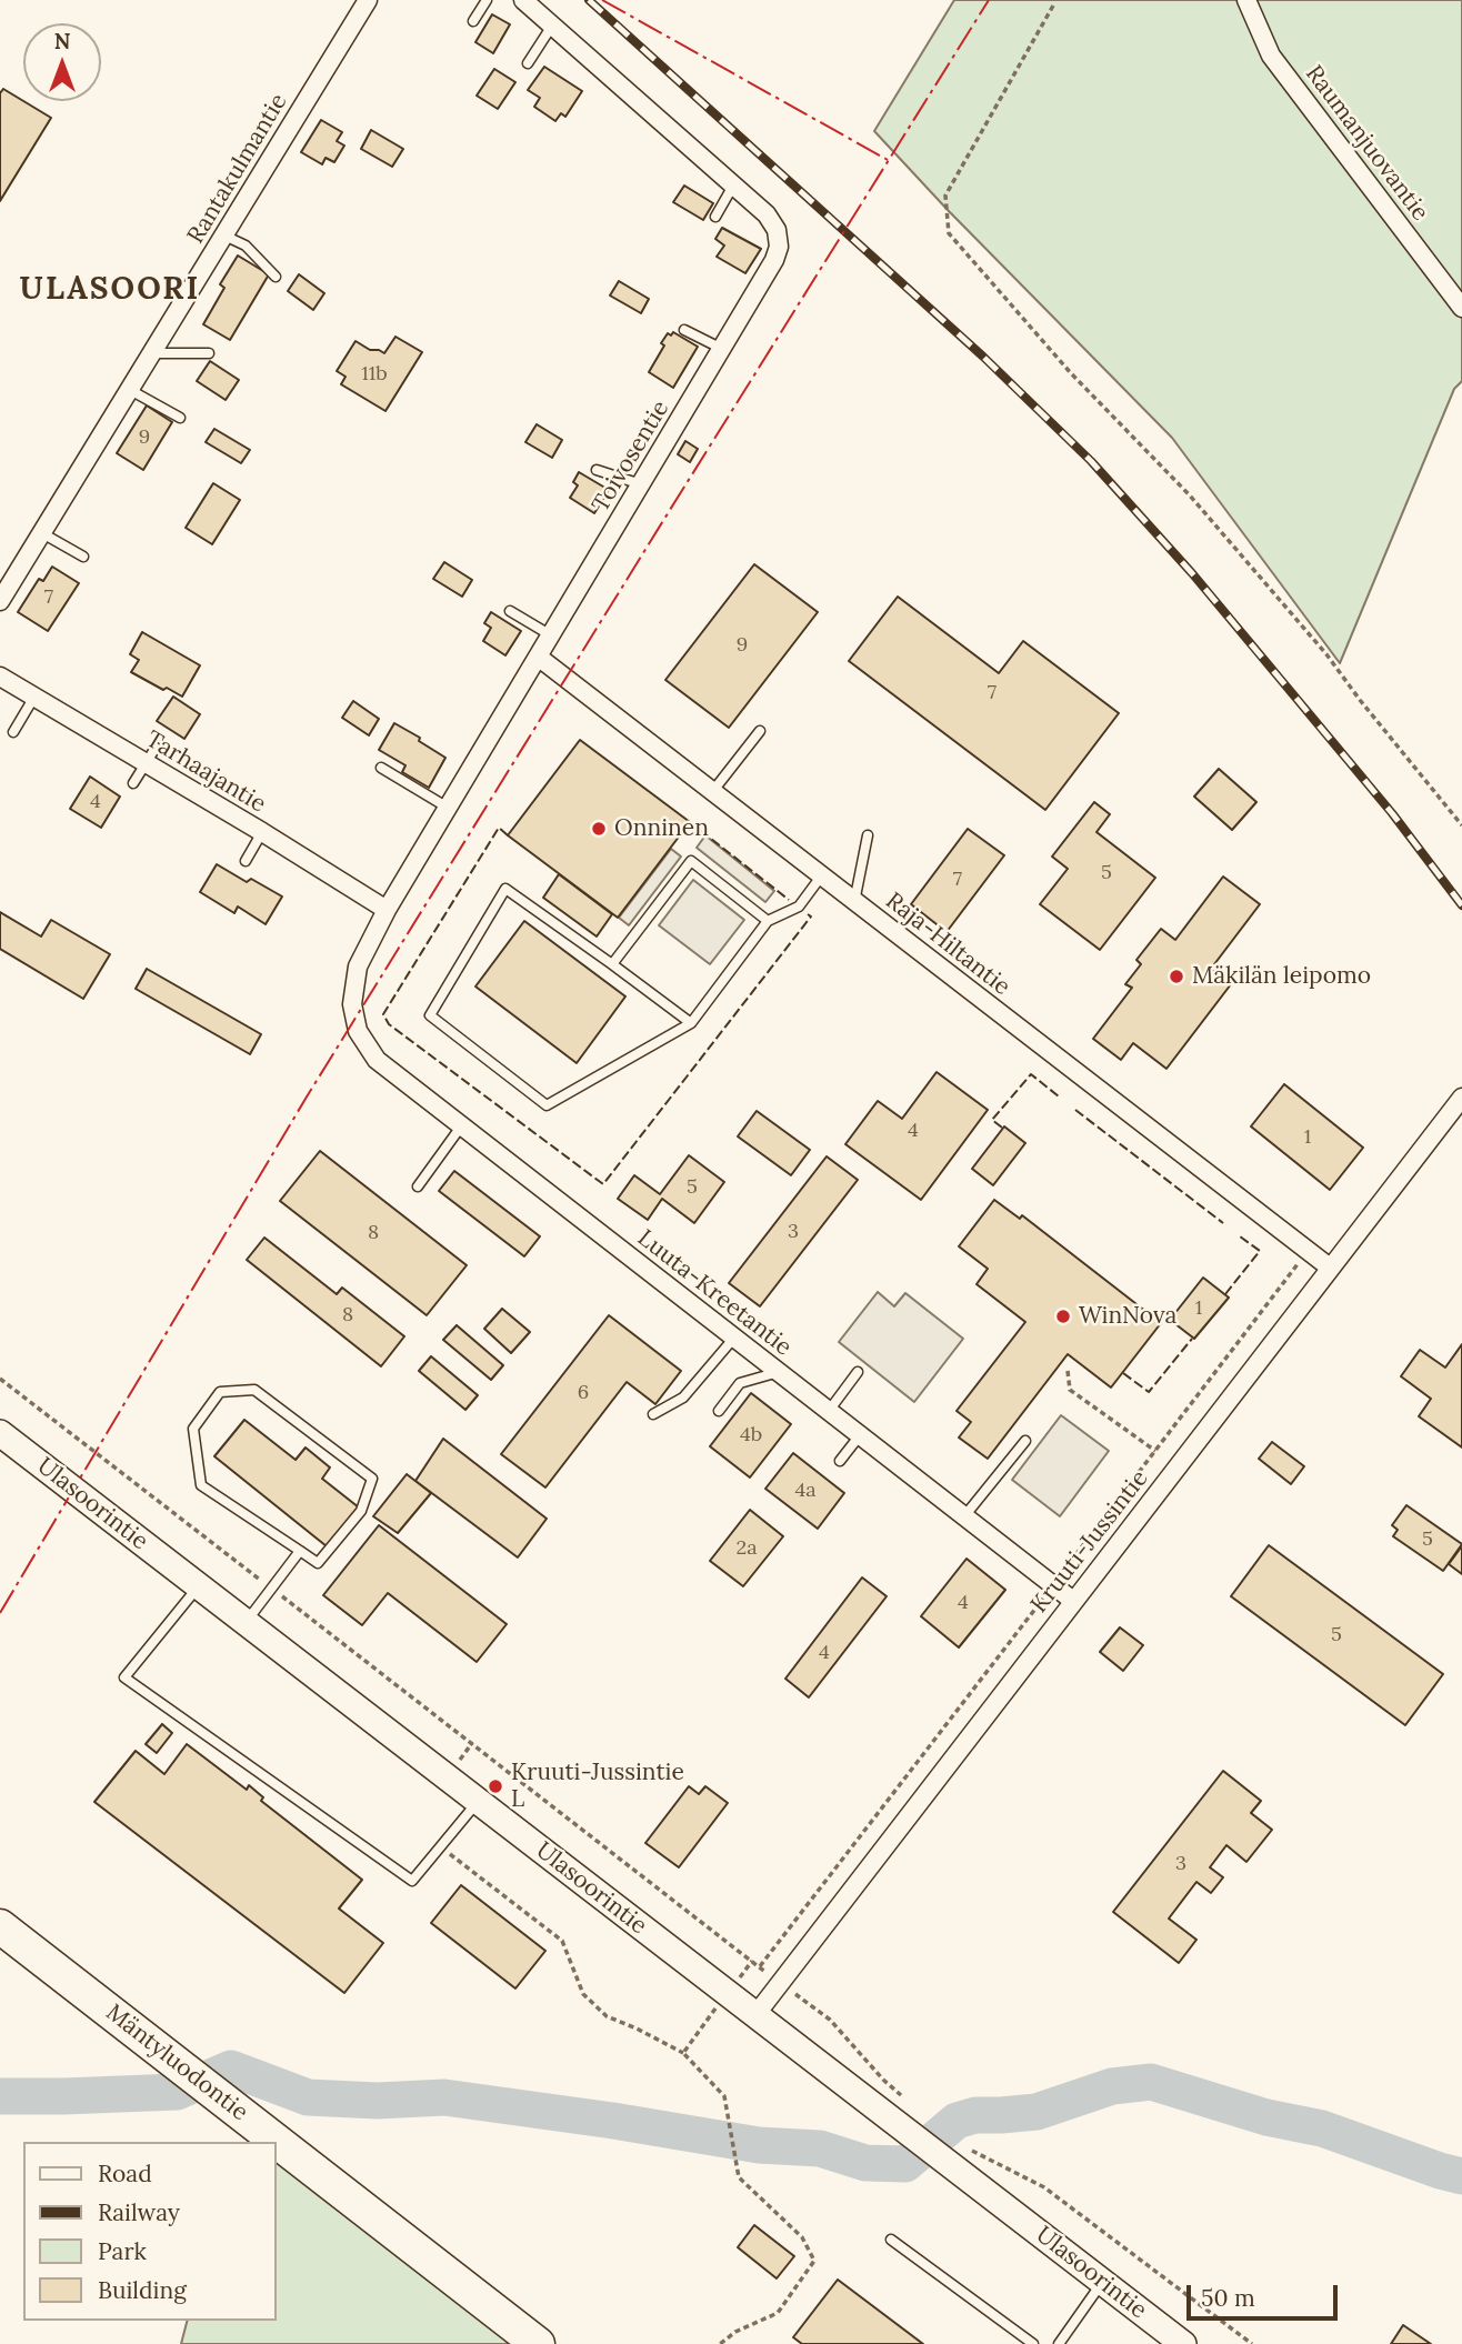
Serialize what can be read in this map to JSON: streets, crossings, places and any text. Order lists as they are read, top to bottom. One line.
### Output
{"streets":{"highway":["Mäntyluodontie"],"street":["Raumanjuovantie","Rantakulmantie","Toivosentie","Tarhaajantie","Raja-Hiltantie","Luuta-Kreetantie","Ulasoorintie","Kruuti-Jussintie"]},"crossings":[["Toivosentie","Tarhaajantie"],["Toivosentie","Raja-Hiltantie"],["Toivosentie","Luuta-Kreetantie"],["Raja-Hiltantie","Kruuti-Jussintie"],["Luuta-Kreetantie","Kruuti-Jussintie"],["Ulasoorintie","Kruuti-Jussintie"]],"districts":["ULASOORI"],"places":["Onninen","Mäkilän leipomo","WinNova","Kruuti-Jussintie L"],"house_numbers":["11b","9","7","9","7","4","5","7","4","1","5","3","8","1","8","6","4b","4a","5","2a","4","5","4","3"],"legend":["Road","Railway","Park","Building"],"scale_bar":"50 m","north":"top"}
